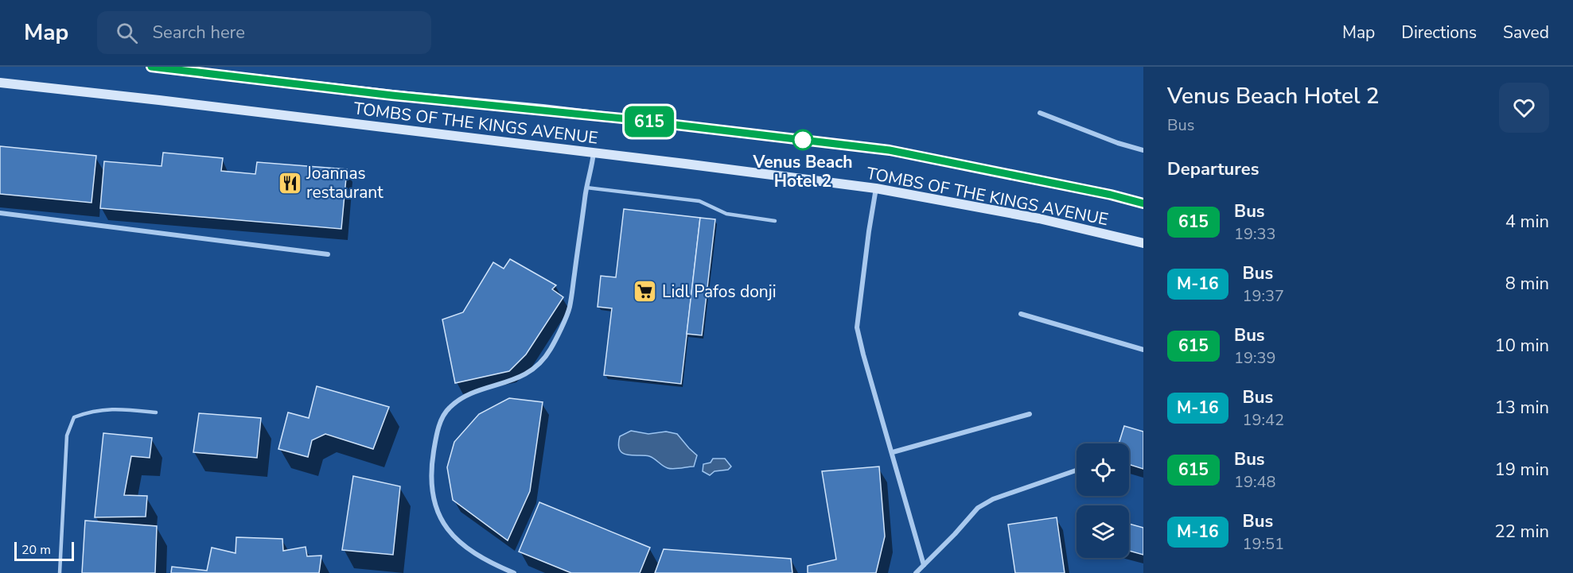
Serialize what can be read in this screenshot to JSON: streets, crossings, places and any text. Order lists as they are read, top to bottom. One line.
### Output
{"streets":{"main road":["TOMBS OF THE KINGS AVENUE"]},"places":{"other":["Venus Beach Hotel 2"],"restaurant":["Joannas restaurant"],"supermarket":["Lidl Pafos donji"]},"lines":["bus line 615"],"scale_bar":"20 m","page":{"header":"Map","search":"Search here","nav":["Map","Directions","Saved"],"on_map":"615","heading":[["Venus Beach Hotel 2","Bus"],"Departures"],"list":[{"mark":"615","name":"Bus","note":"19:33","value":"4 min"},{"mark":"M-16","name":"Bus","note":"19:37","value":"8 min"},{"mark":"615","name":"Bus","note":"19:39","value":"10 min"},{"mark":"M-16","name":"Bus","note":"19:42","value":"13 min"},{"mark":"615","name":"Bus","note":"19:48","value":"19 min"},{"mark":"M-16","name":"Bus","note":"19:51","value":"22 min"}],"scale":"20 m"}}
